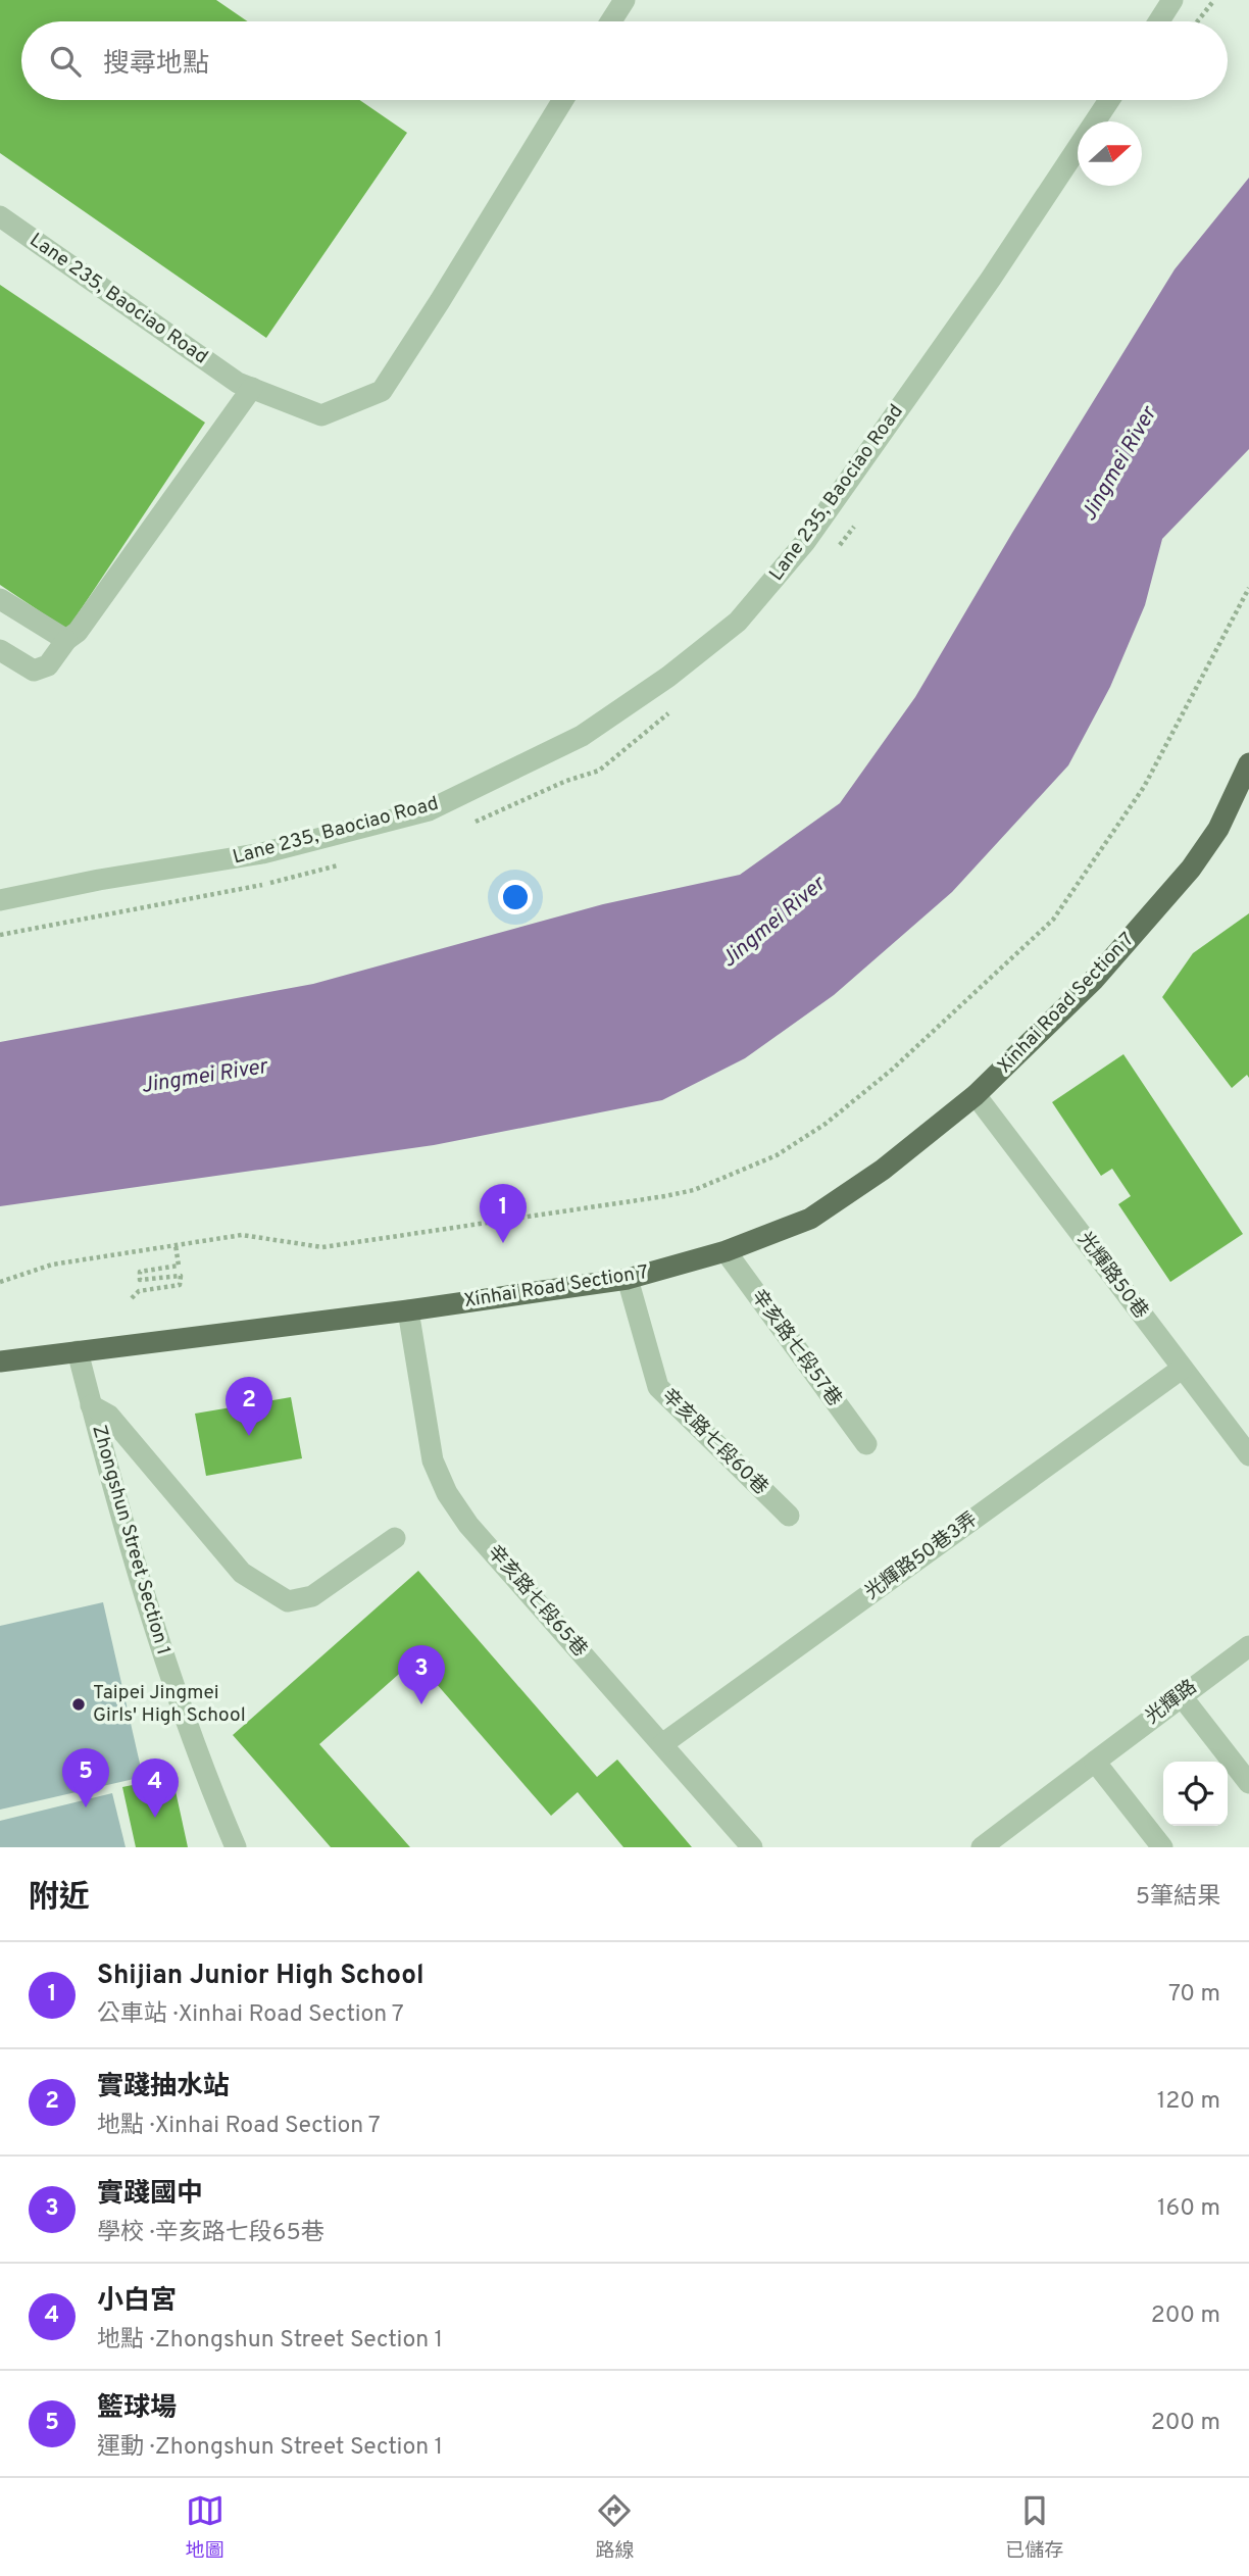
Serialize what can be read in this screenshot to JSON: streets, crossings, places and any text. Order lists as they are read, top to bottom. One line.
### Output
{"streets":{"main road":["Xinhai Road Section 7"],"street":["Lane 235, Baociao Road","光輝路50巷","辛亥路七段57巷","辛亥路七段60巷","Zhongshun Street Section 1","光輝路50巷3弄","辛亥路七段65巷","光輝路"]},"crossings":[["Xinhai Road Section 7","光輝路50巷"],["Xinhai Road Section 7","辛亥路七段57巷"],["Xinhai Road Section 7","辛亥路七段60巷"],["Xinhai Road Section 7","Zhongshun Street Section 1"],["Xinhai Road Section 7","辛亥路七段65巷"],["光輝路50巷","光輝路50巷3弄"],["光輝路50巷3弄","辛亥路七段65巷"]],"water":["Jingmei River"],"places":["Taipei Jingmei Girls' High School"],"north":"right","page":{"search":"搜尋地點","pins":["1","2","3","5","4"],"heading":["附近","5筆結果"],"list":[{"mark":"1","name":"Shijian Junior High School","note":"公車站 · Xinhai Road Section 7","value":"70 m"},{"mark":"2","name":"實踐抽水站","note":"地點 · Xinhai Road Section 7","value":"120 m"},{"mark":"3","name":"實踐國中","note":"學校 · 辛亥路七段65巷","value":"160 m"},{"mark":"4","name":"小白宮","note":"地點 · Zhongshun Street Section 1","value":"200 m"},{"mark":"5","name":"籃球場","note":"運動 · Zhongshun Street Section 1","value":"200 m"}],"nav":["地圖","路線","已儲存"]}}
